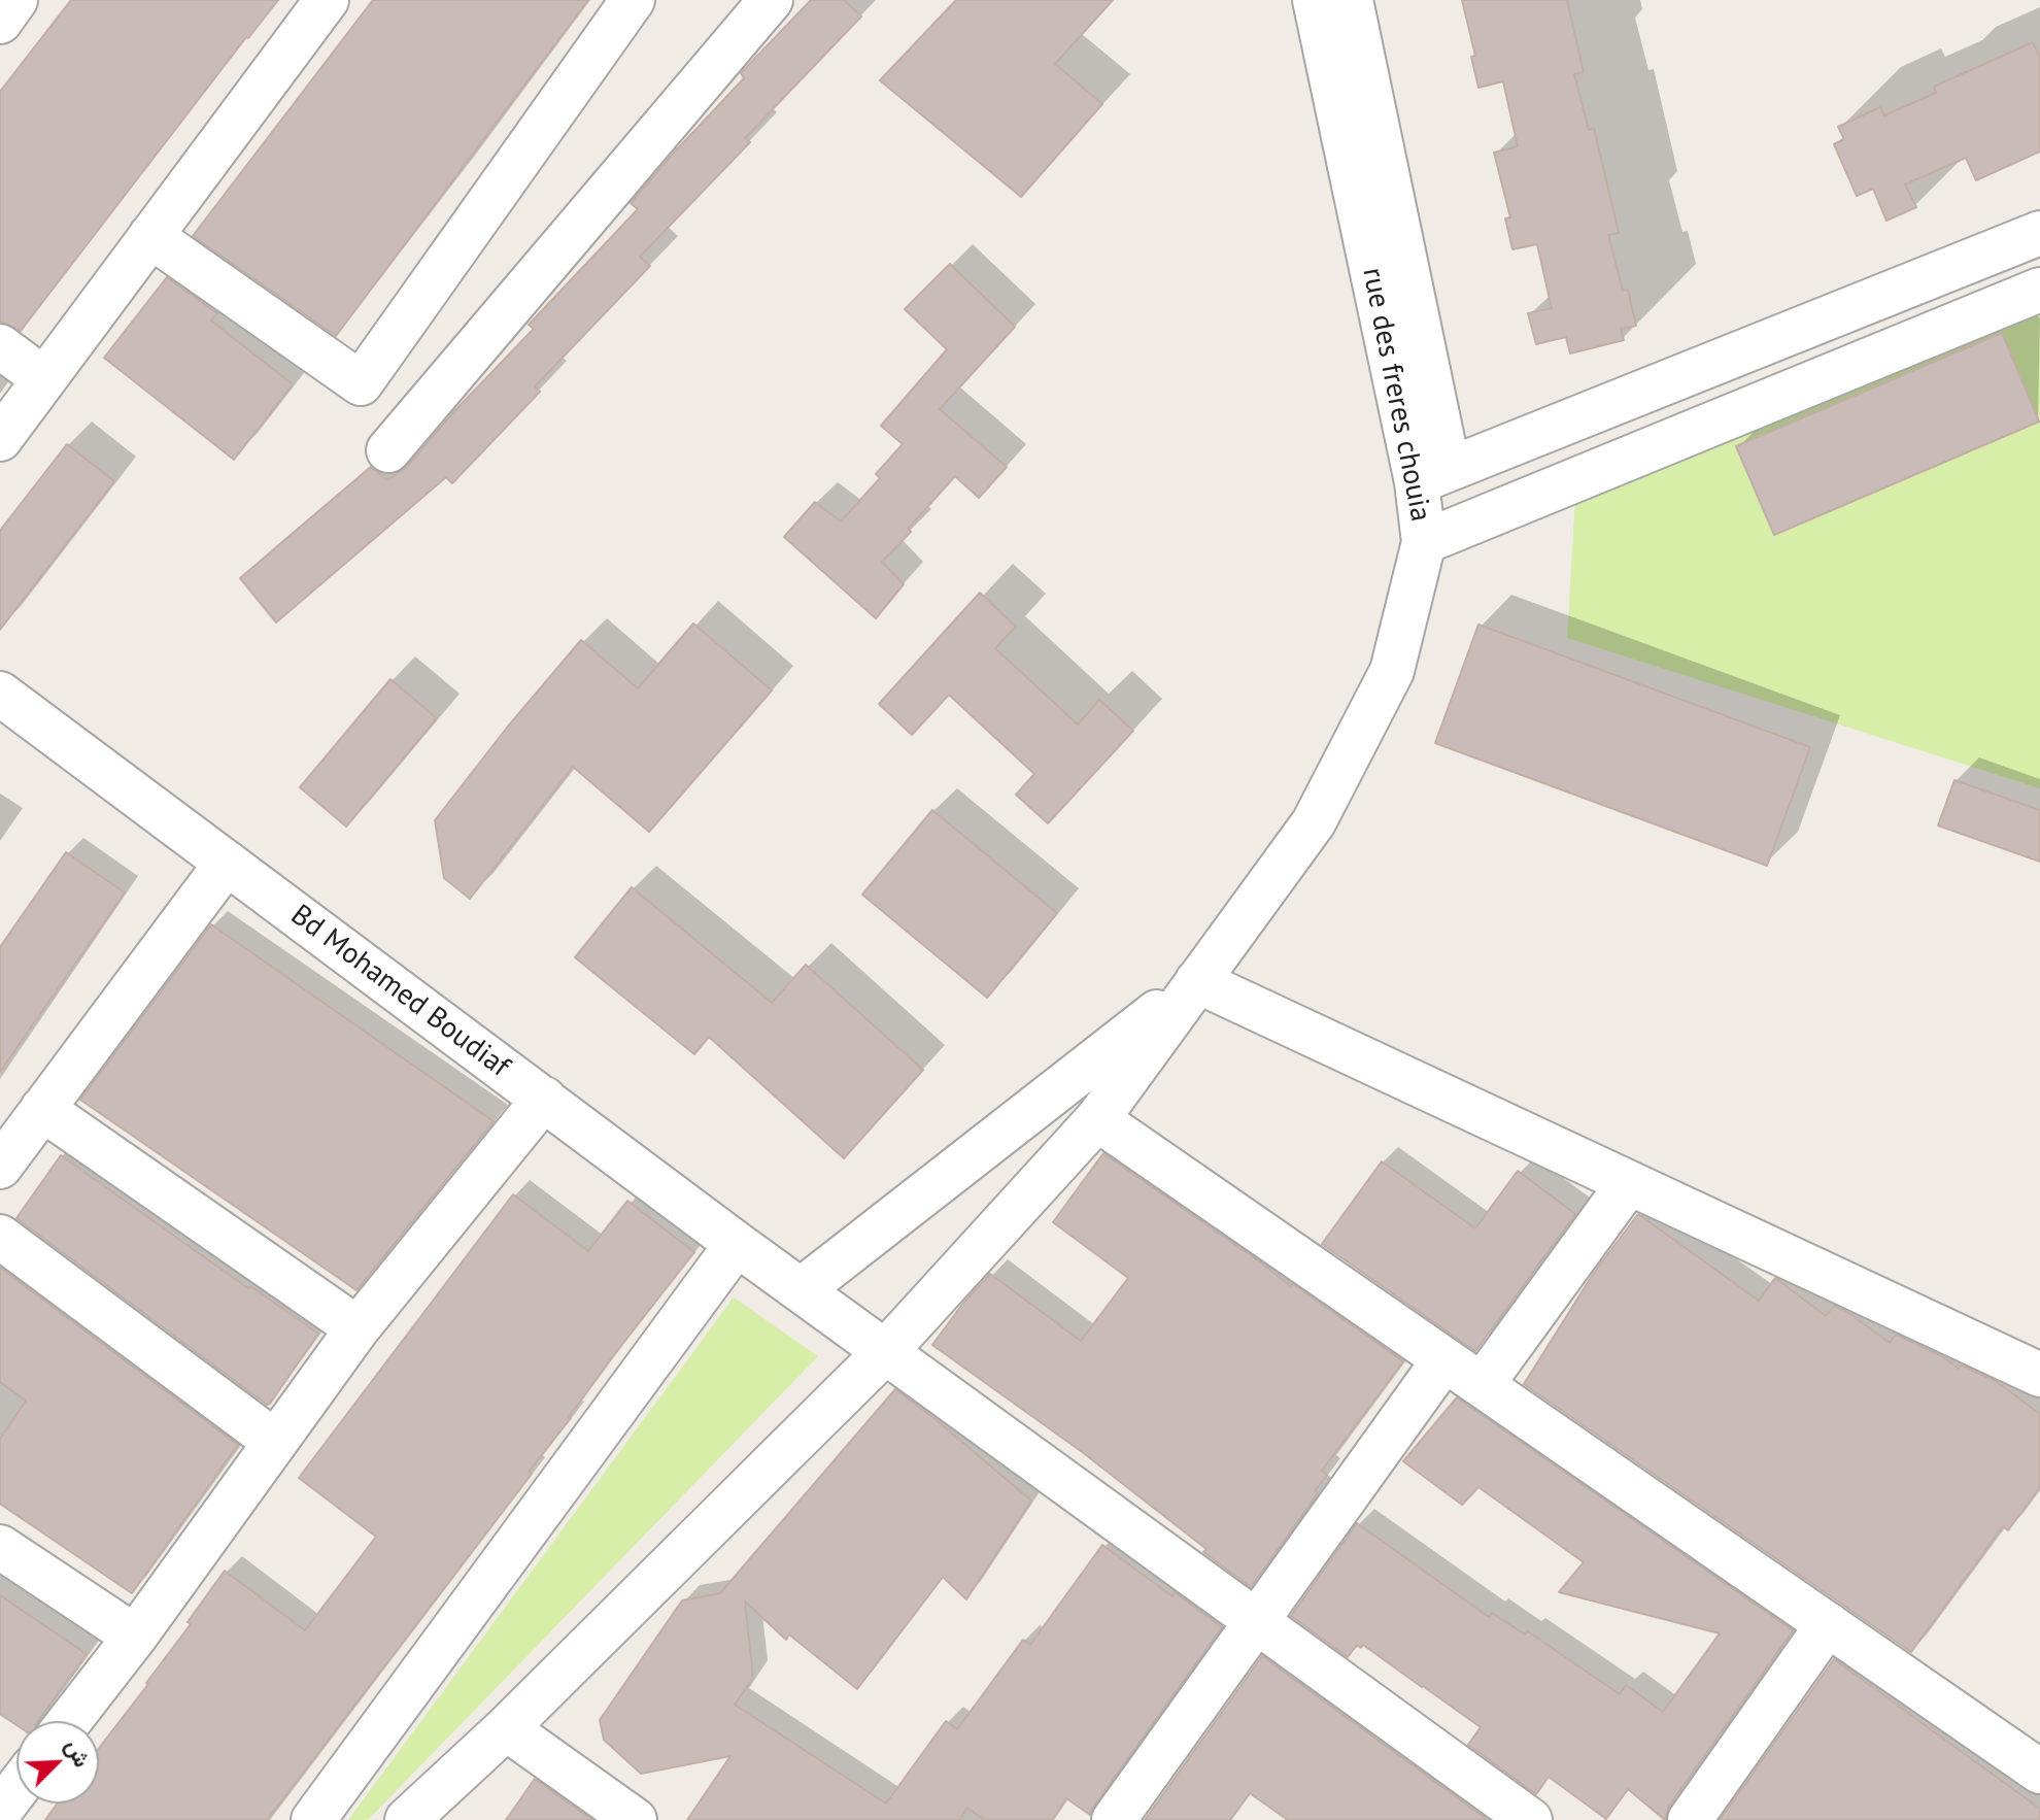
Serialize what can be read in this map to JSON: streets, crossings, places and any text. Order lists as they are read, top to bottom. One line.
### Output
{"streets":{"street":["rue des freres chouia","Bd Mohamed Boudiaf"]},"crossings":[["rue des freres chouia","Bd Mohamed Boudiaf"]],"north":"top right"}
